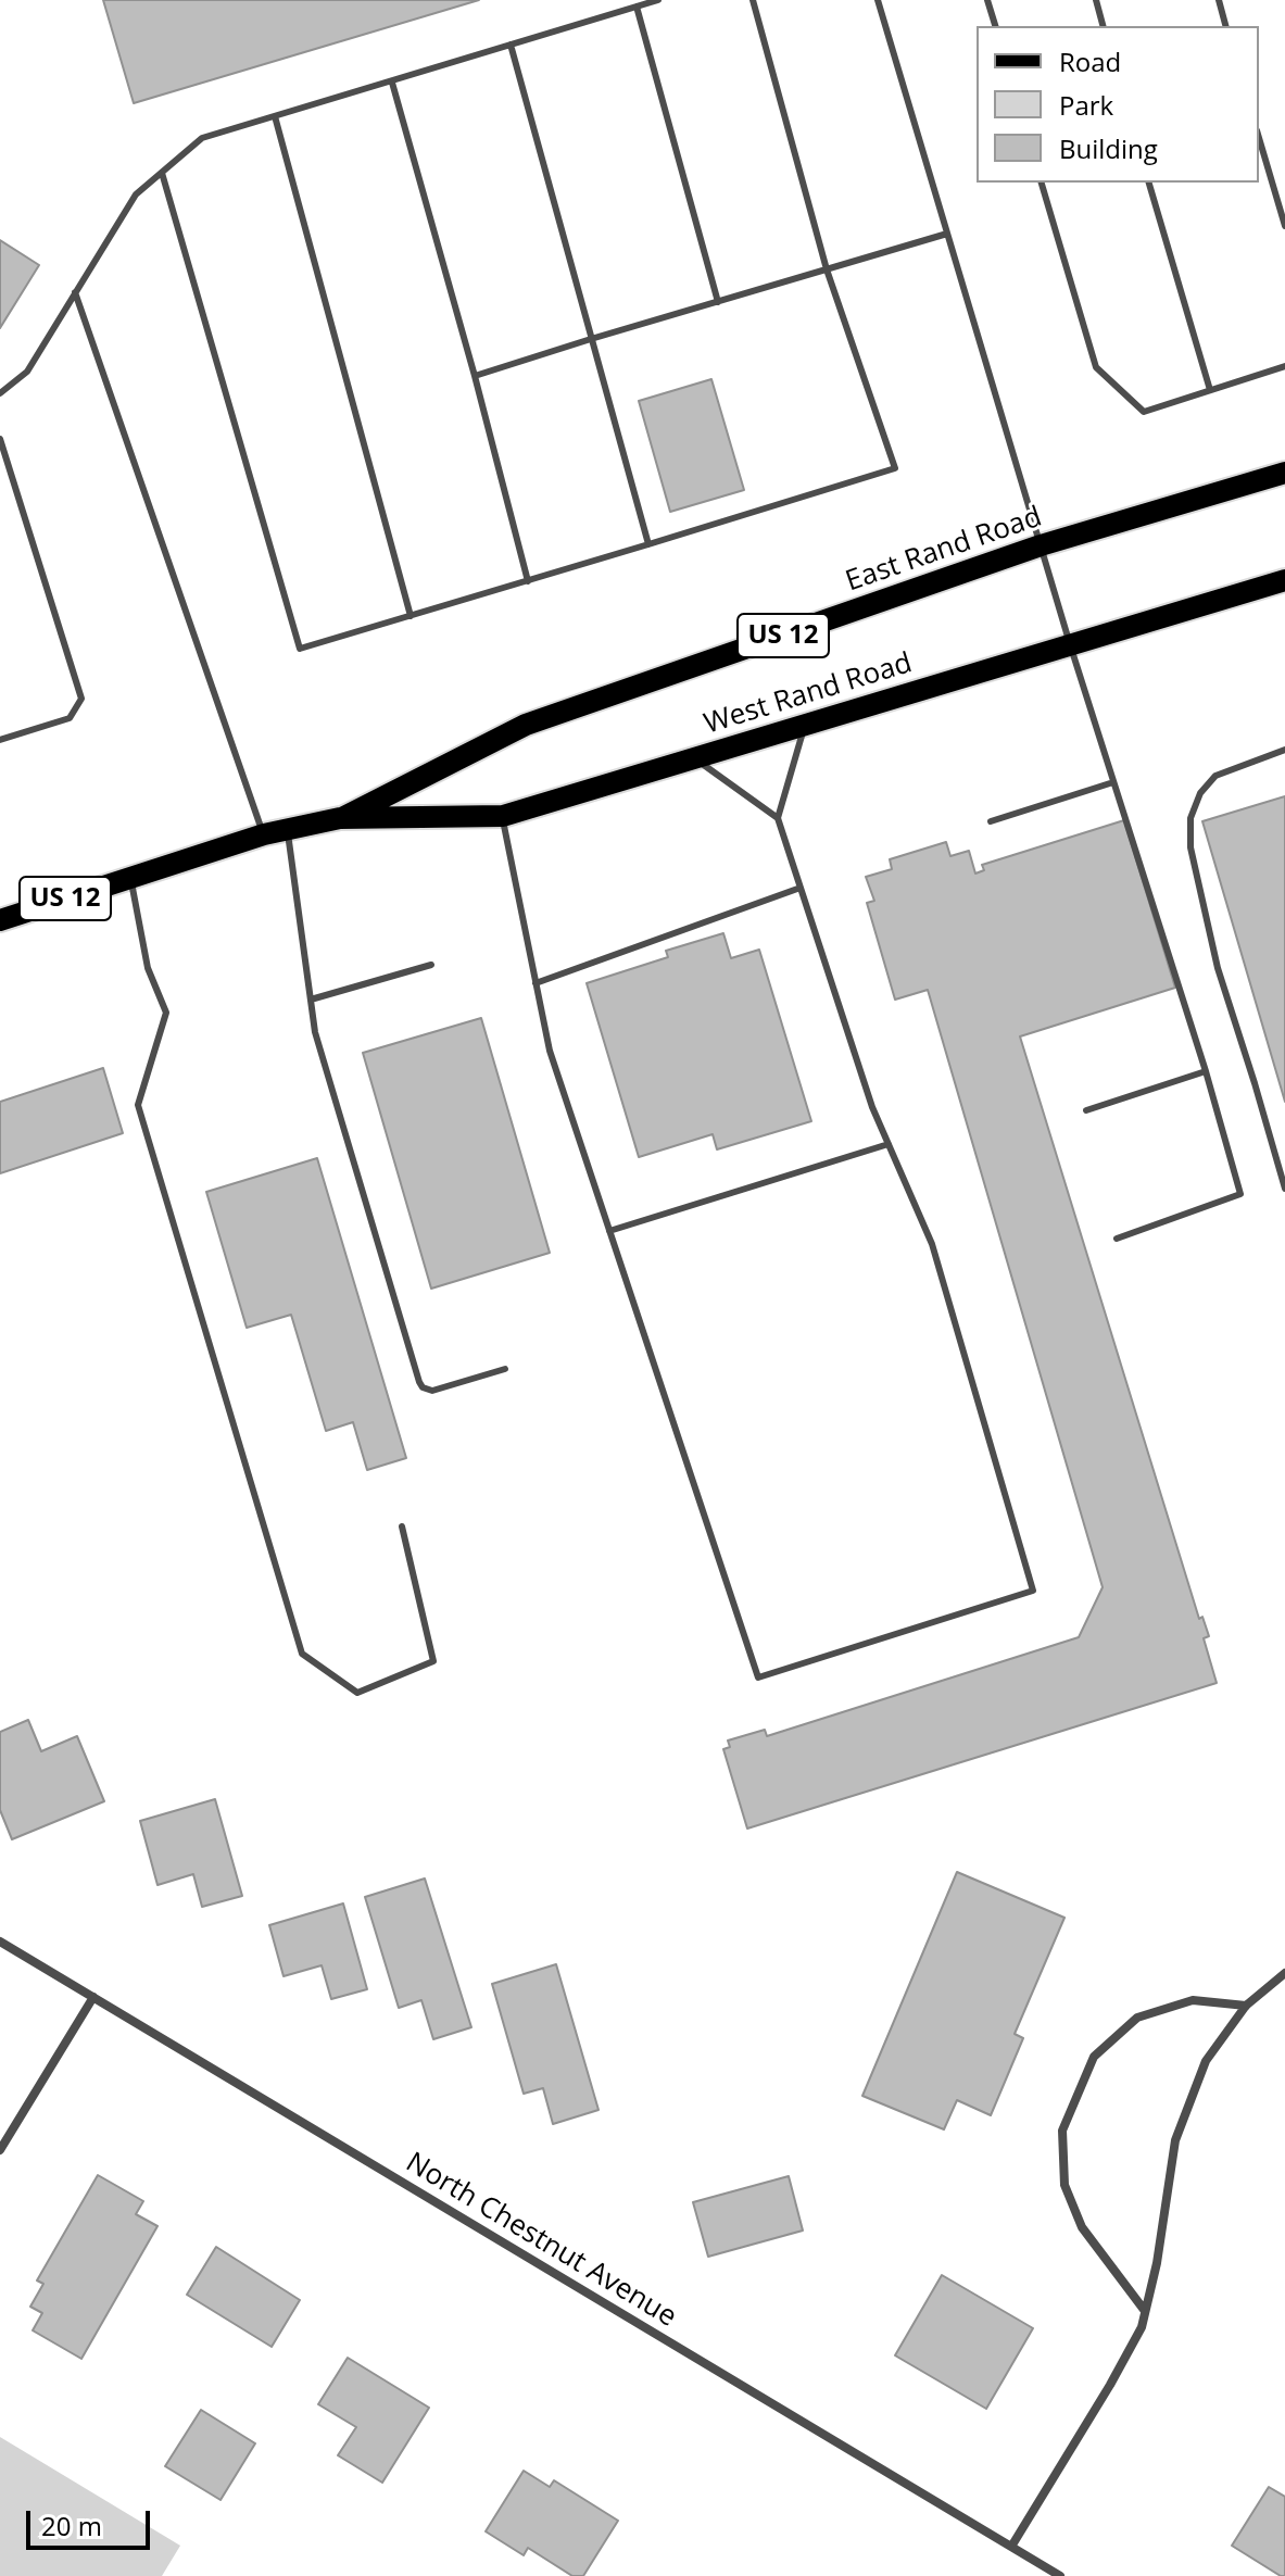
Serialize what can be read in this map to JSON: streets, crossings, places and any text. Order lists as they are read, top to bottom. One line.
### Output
{"streets":{"main road":["East Rand Road","US 12","West Rand Road"],"street":["North Chestnut Avenue"]},"crossings":[["East Rand Road","US 12"],["East Rand Road","West Rand Road"],["US 12","West Rand Road"]],"legend":["Road","Park","Building"],"scale_bar":"20 m"}
